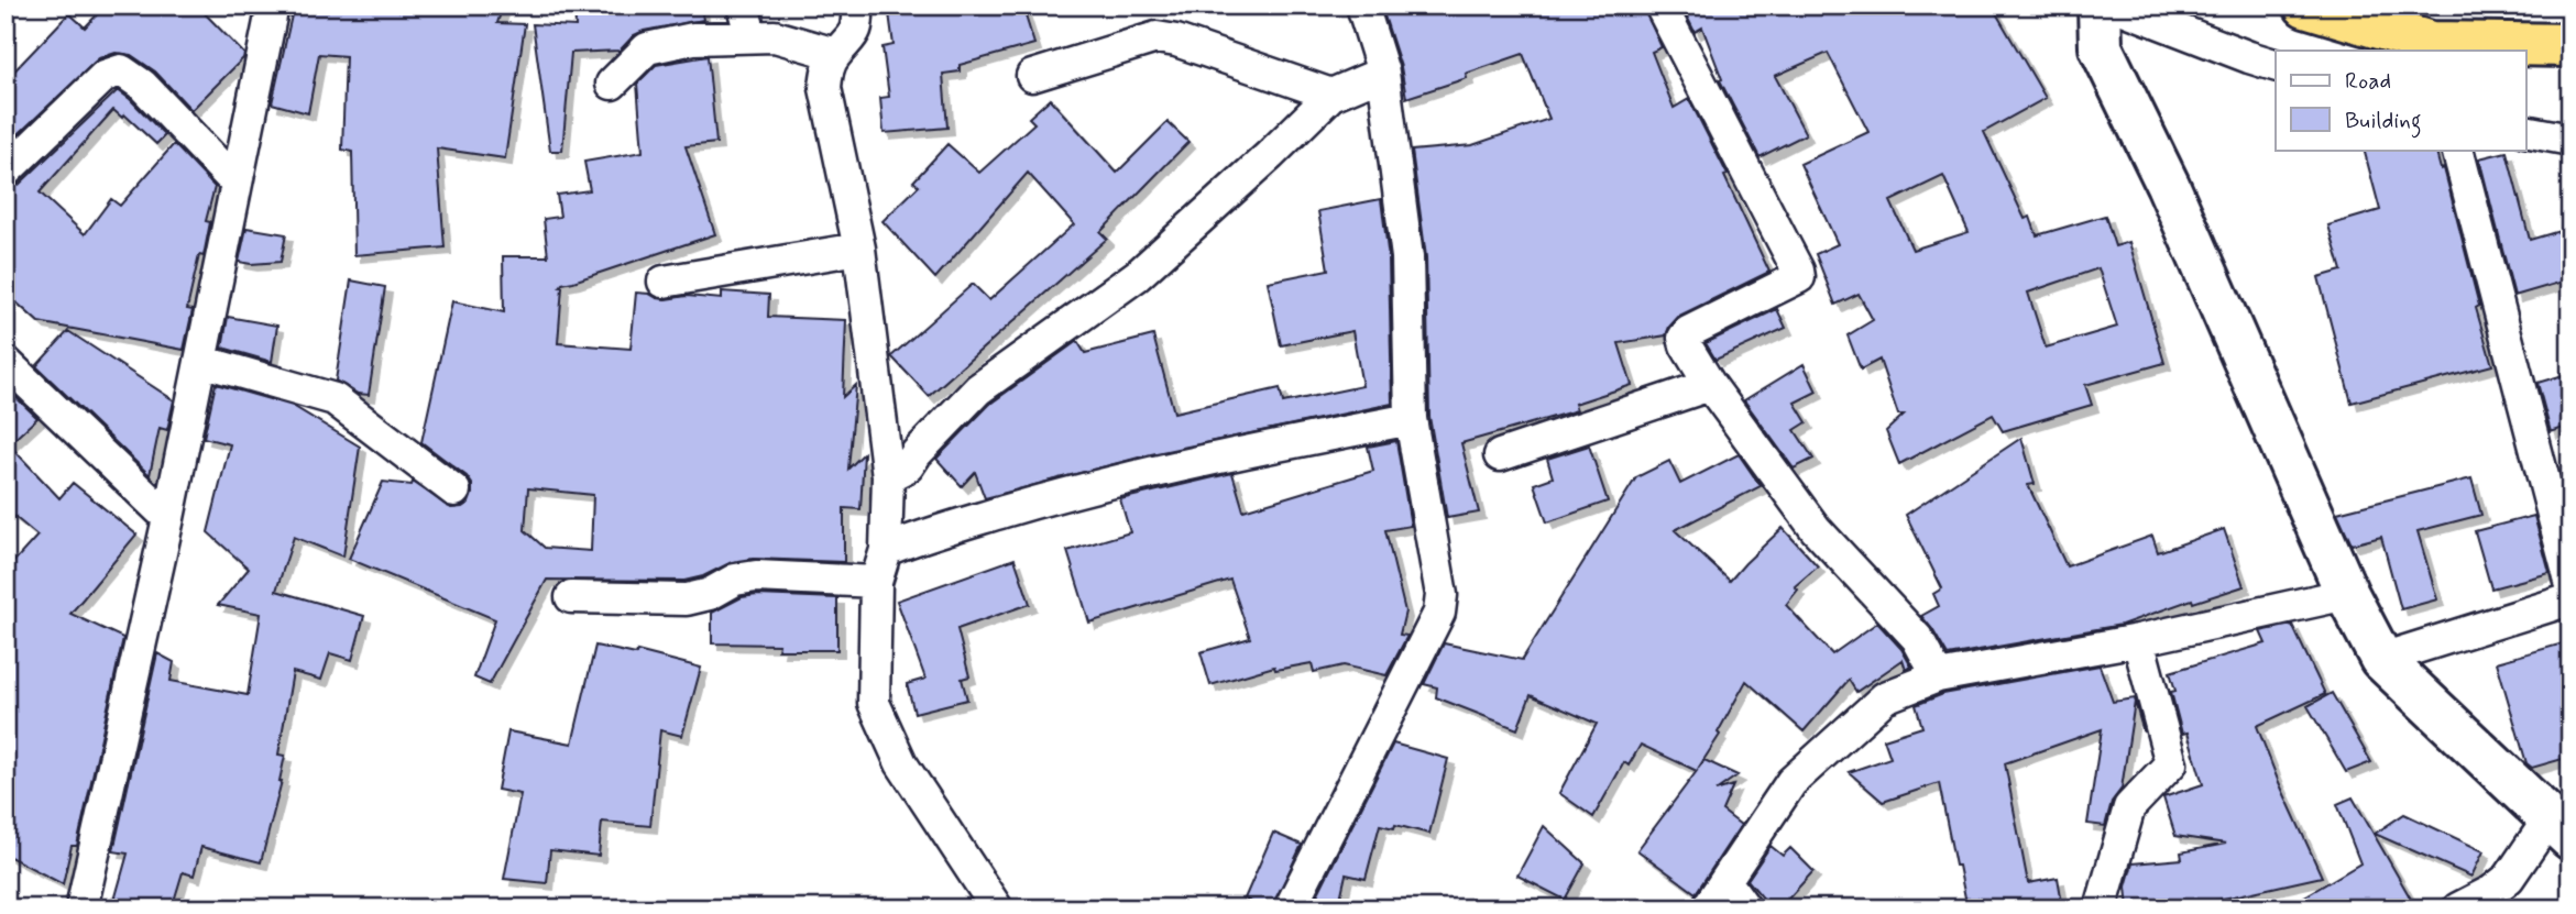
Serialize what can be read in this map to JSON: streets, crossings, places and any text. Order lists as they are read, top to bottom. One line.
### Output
{"legend":["Road","Building"]}
